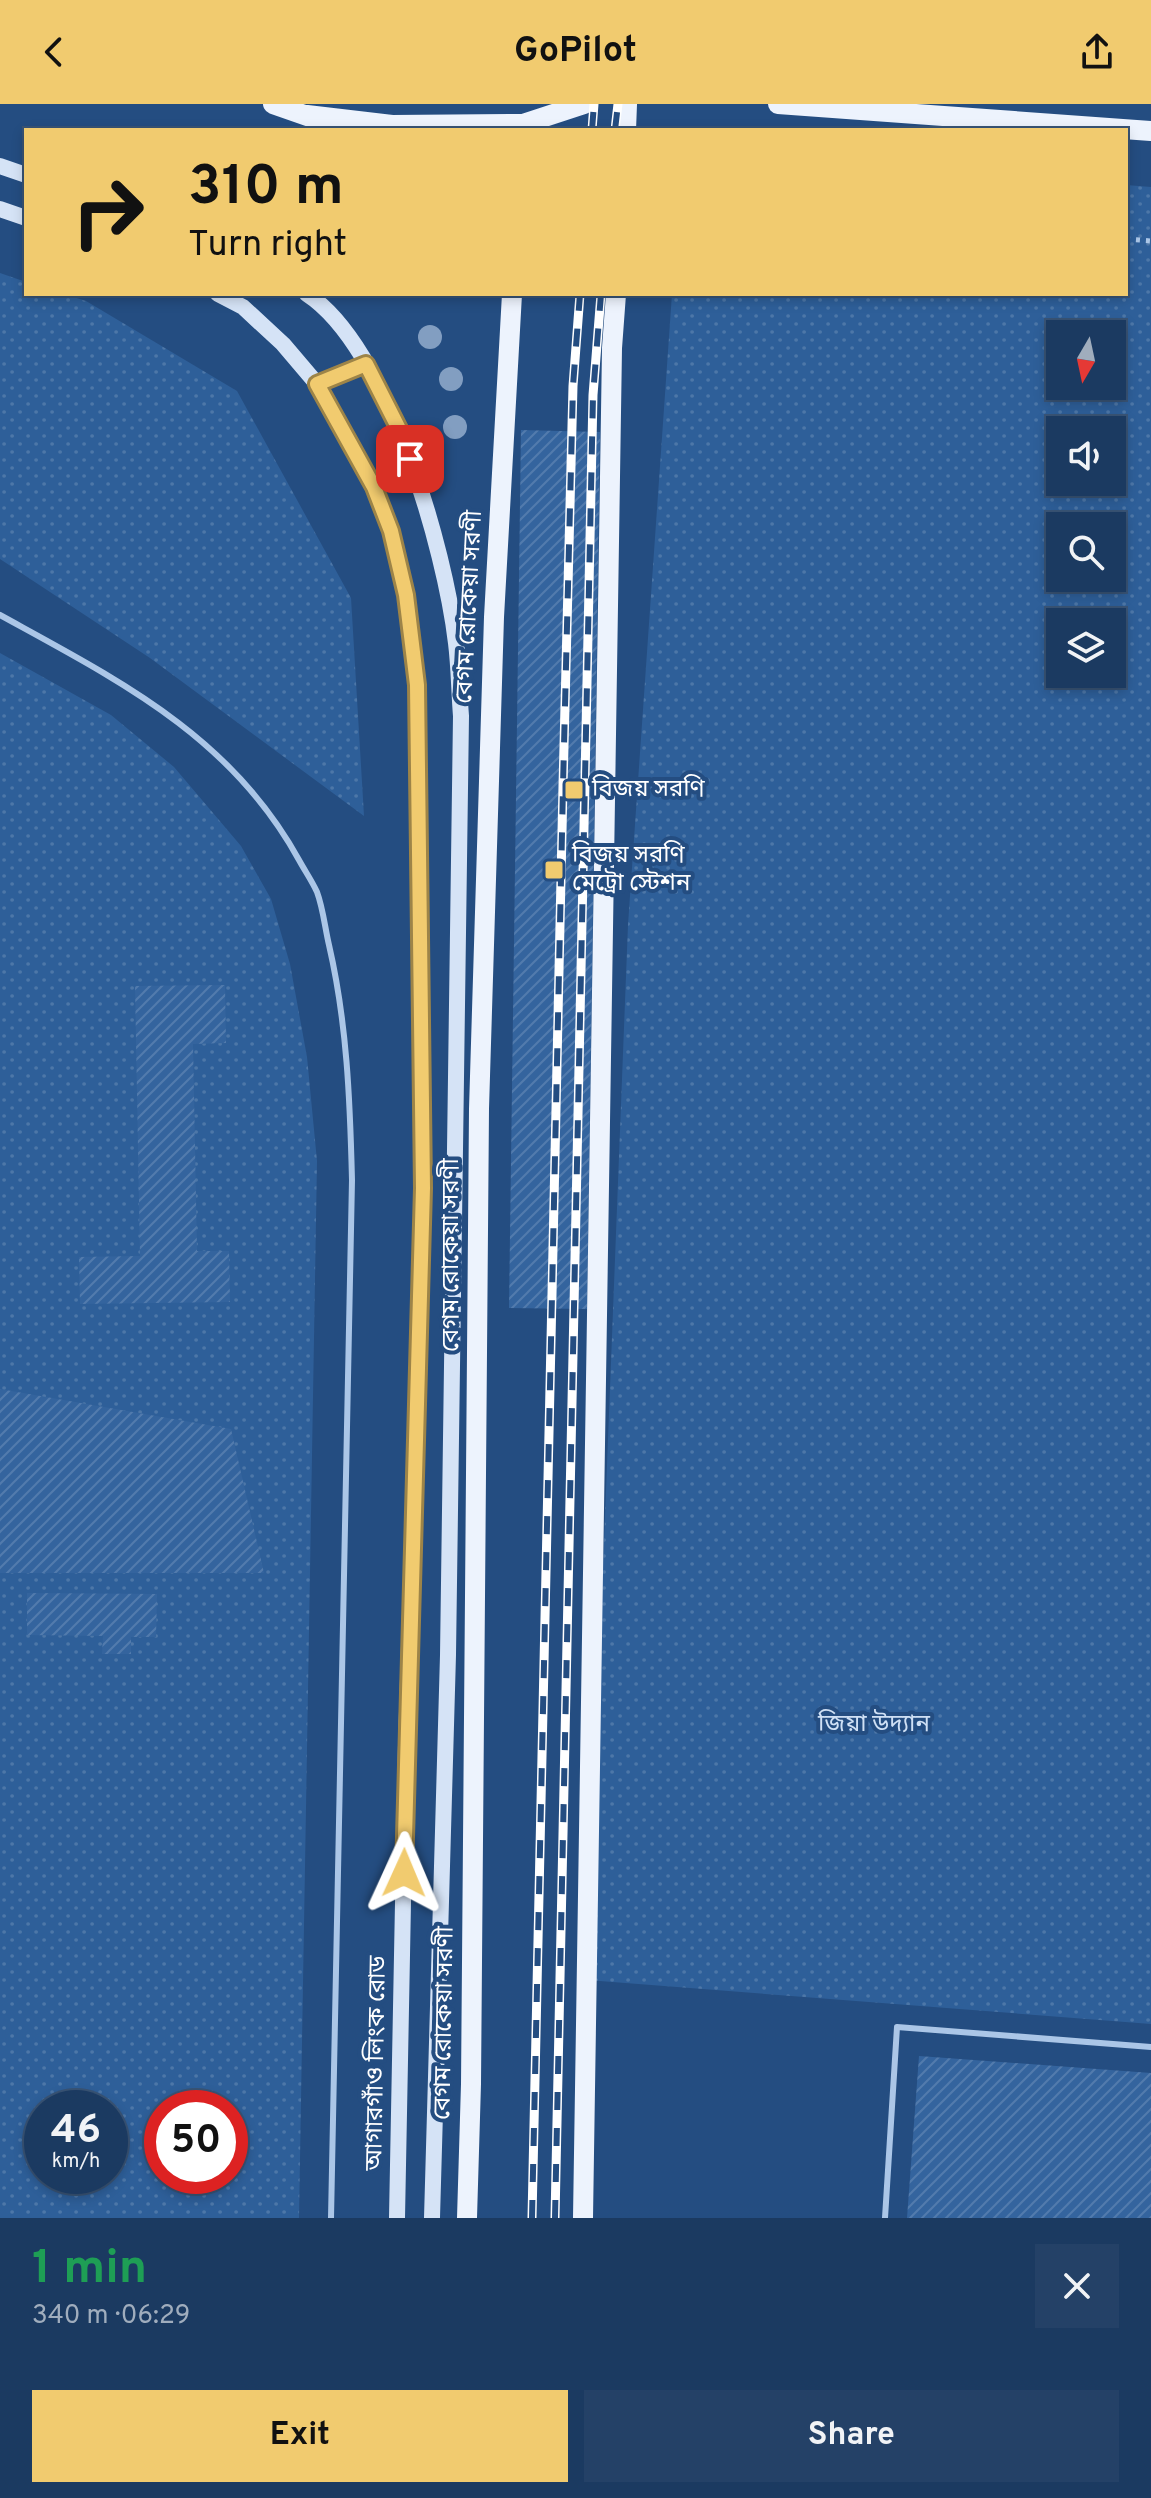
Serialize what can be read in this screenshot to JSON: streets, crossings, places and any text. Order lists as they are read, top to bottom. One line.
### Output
{"streets":{"main road":["বেগম রোকেয়া সরণী","আগারগাঁও লিংক রোড"]},"parks":["জিয়া উদ্যান"],"places":{"transit":["বিজয় সরণি","বিজয় সরণি মেট্রো স্টেশন"]},"north":"bottom","page":{"header":"GoPilot","turn":["310 m","Turn right"],"speed":"46 km/h","limit":"50","heading":["1 min","340 m · 06:29"],"buttons":["Exit","Share"]}}
